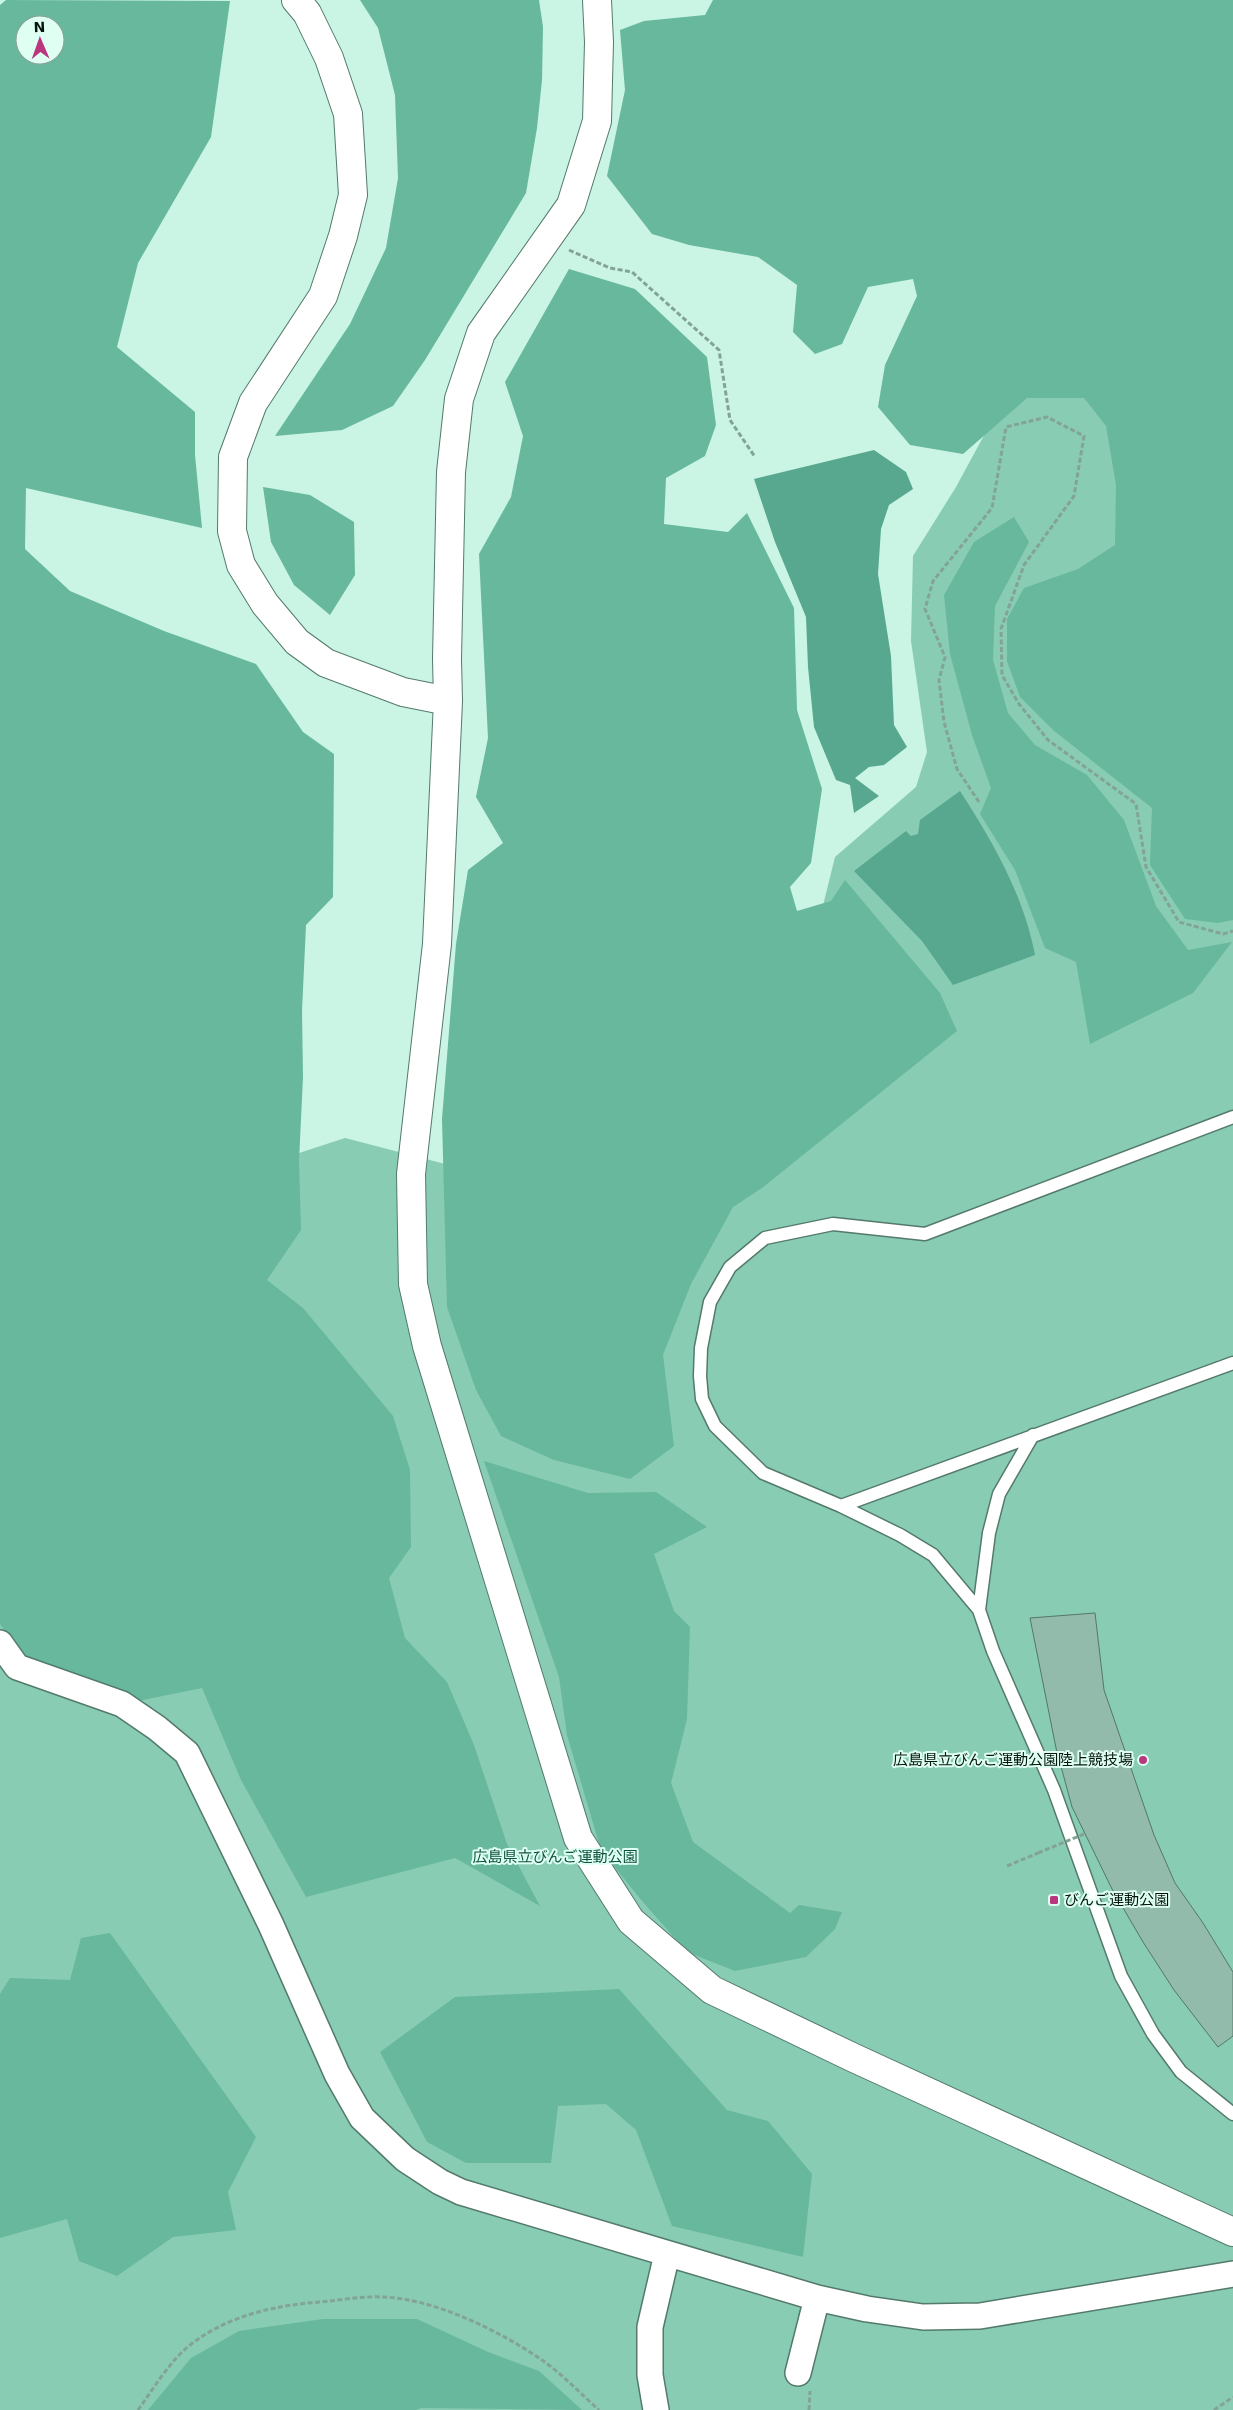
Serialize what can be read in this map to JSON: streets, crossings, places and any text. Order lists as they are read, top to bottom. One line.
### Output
{"parks":["広島県立びんご運動公園"],"places":{"other":["広島県立びんご運動公園陸上競技場"],"transit":["びんご運動公園"]},"north":"top"}
